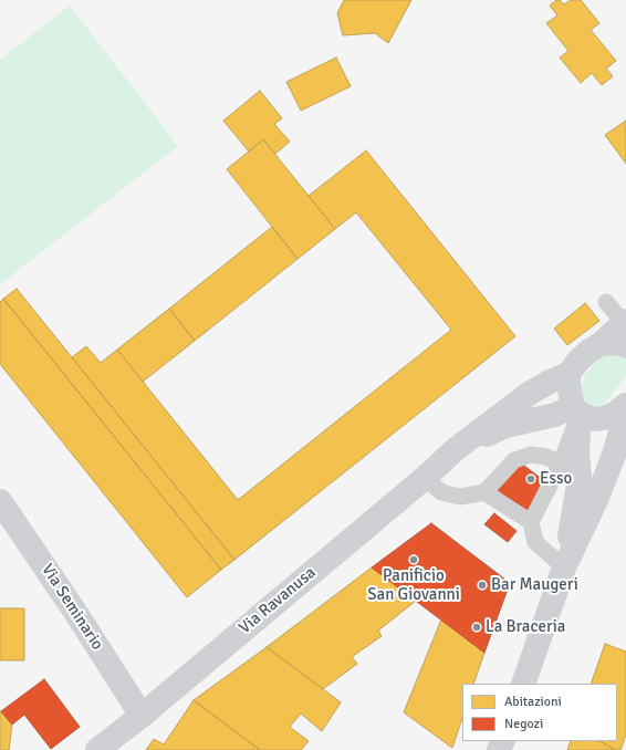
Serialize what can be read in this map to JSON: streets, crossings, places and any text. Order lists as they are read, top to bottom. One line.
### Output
{"streets":{"street":["Via Ravanusa","Via Seminario"]},"crossings":[["Via Ravanusa","Via Seminario"]],"places":["Esso","Panificio San Giovanni","Bar Maugeri","La Braceria"],"legend":["Abitazioni","Negozi"]}
